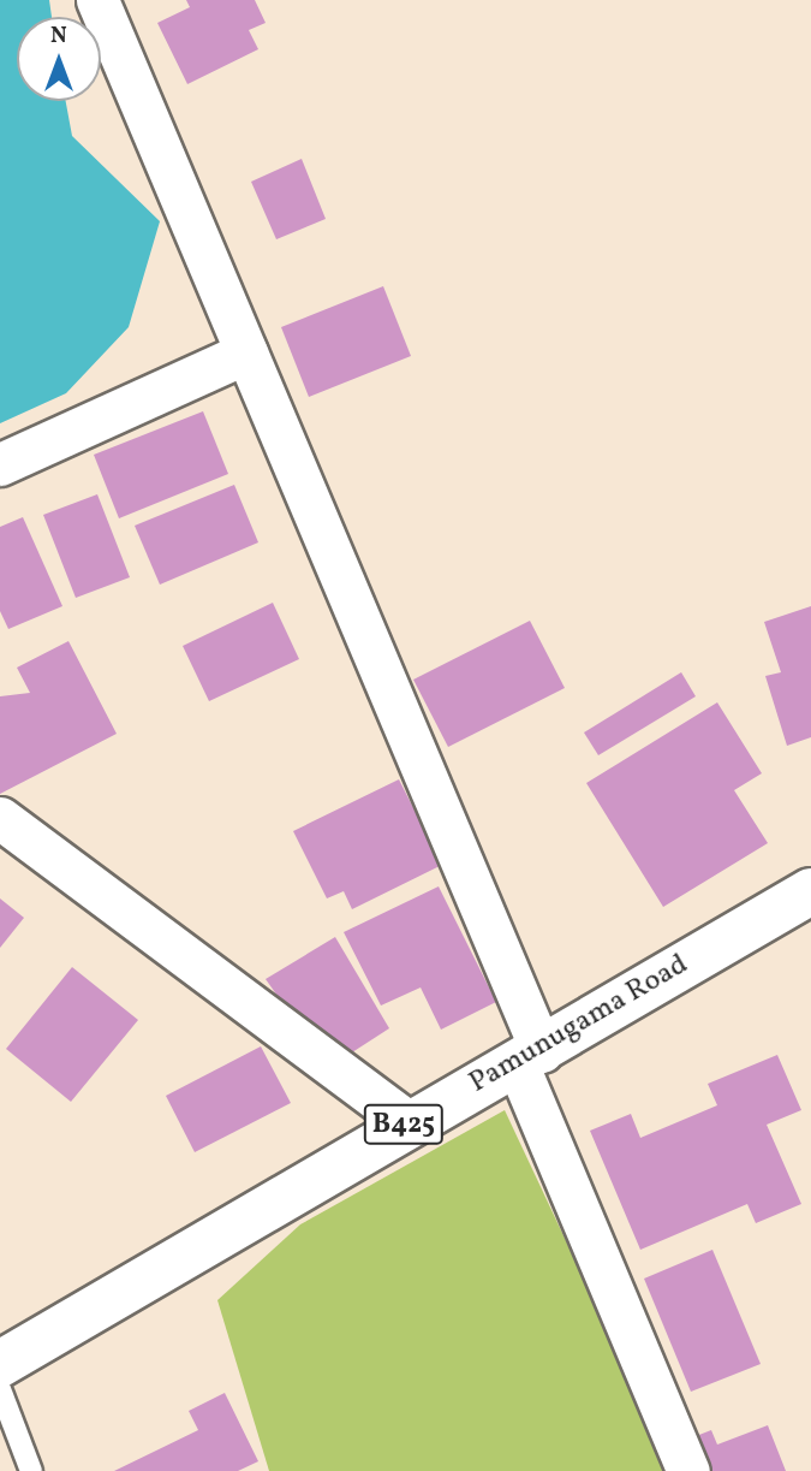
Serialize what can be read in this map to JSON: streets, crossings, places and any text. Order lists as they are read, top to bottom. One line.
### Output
{"streets":{"main road":["Pamunugama Road","B425"]},"north":"top"}
